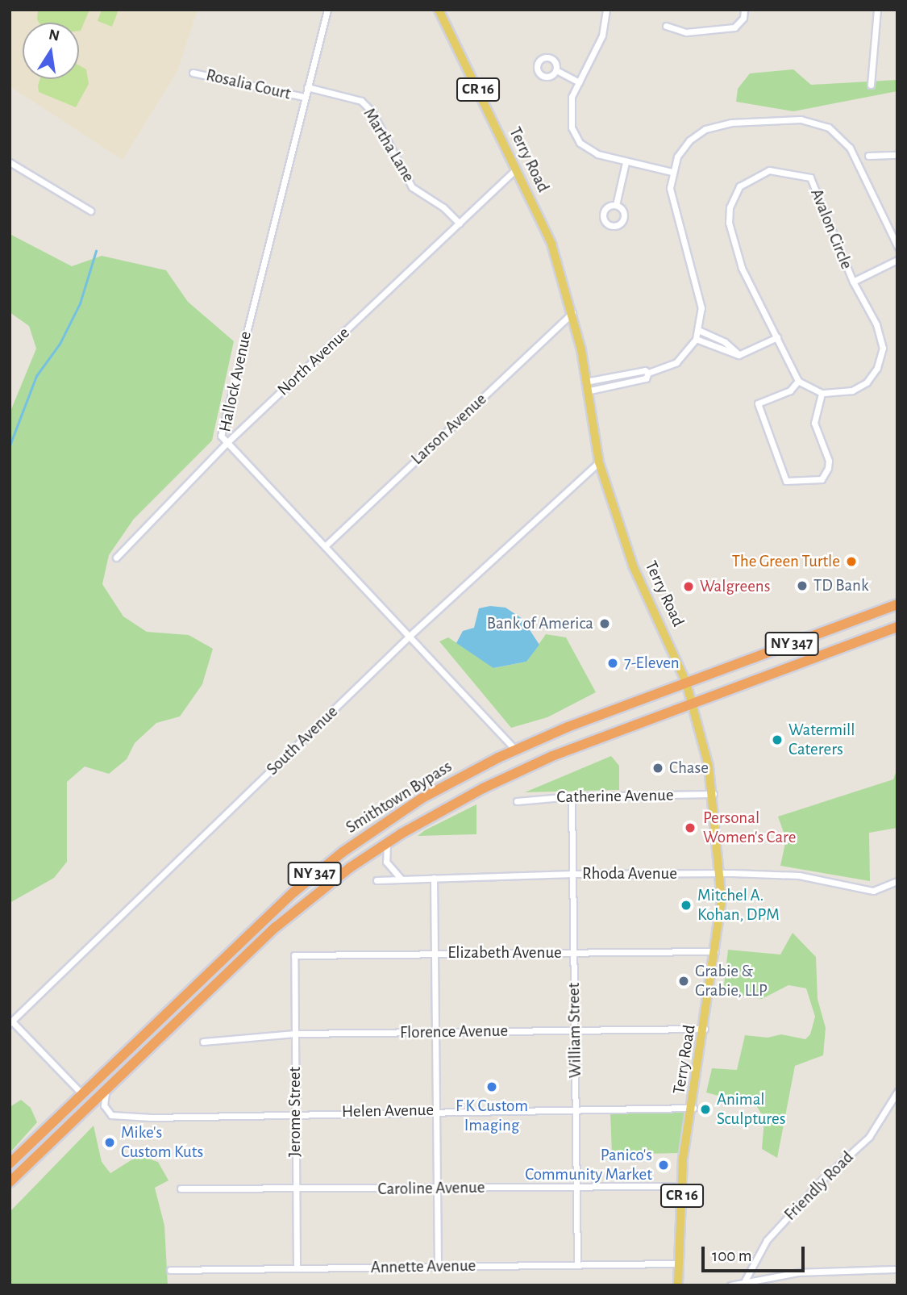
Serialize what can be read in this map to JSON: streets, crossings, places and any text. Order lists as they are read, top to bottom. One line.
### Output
{"streets":{"highway":["NY 347","Smithtown Bypass"],"main road":["CR 16","Terry Road"],"street":["Rosalia Court","Martha Lane","Avalon Circle","North Avenue","Hallock Avenue","Larson Avenue","South Avenue","Catherine Avenue","Rhoda Avenue","Elizabeth Avenue","William Street","Florence Avenue","Helen Avenue","Jerome Street","Friendly Road","Caroline Avenue","Annette Avenue"]},"crossings":[["Rosalia Court","Hallock Avenue"],["Martha Lane","North Avenue"],["Martha Lane","Hallock Avenue"],["Terry Road","North Avenue"],["Terry Road","Larson Avenue"],["Terry Road","South Avenue"],["Terry Road","Catherine Avenue"],["Terry Road","Smithtown Bypass"],["Terry Road","Rhoda Avenue"],["Terry Road","Elizabeth Avenue"],["Terry Road","Florence Avenue"],["Terry Road","Helen Avenue"],["Terry Road","Caroline Avenue"],["Terry Road","Annette Avenue"],["North Avenue","Hallock Avenue"],["Hallock Avenue","Larson Avenue"],["Hallock Avenue","South Avenue"],["Hallock Avenue","Smithtown Bypass"],["Catherine Avenue","William Street"],["Smithtown Bypass","Helen Avenue"],["Rhoda Avenue","William Street"],["Elizabeth Avenue","William Street"],["Elizabeth Avenue","Jerome Street"],["William Street","Florence Avenue"],["William Street","Helen Avenue"],["William Street","Caroline Avenue"],["William Street","Annette Avenue"],["Florence Avenue","Jerome Street"],["Helen Avenue","Jerome Street"],["Jerome Street","Caroline Avenue"],["Jerome Street","Annette Avenue"]],"places":["The Green Turtle","TD Bank","Walgreens","Bank of America","7-Eleven","Watermill Caterers","Chase","Personal Women's Care","Mitchel A. Kohan, DPM","Grabie & Grabie, LLP","F K Custom Imaging","Animal Sculptures","Mike's Custom Kuts","Panico's Community Market"],"scale_bar":"100 m","north":"top"}
